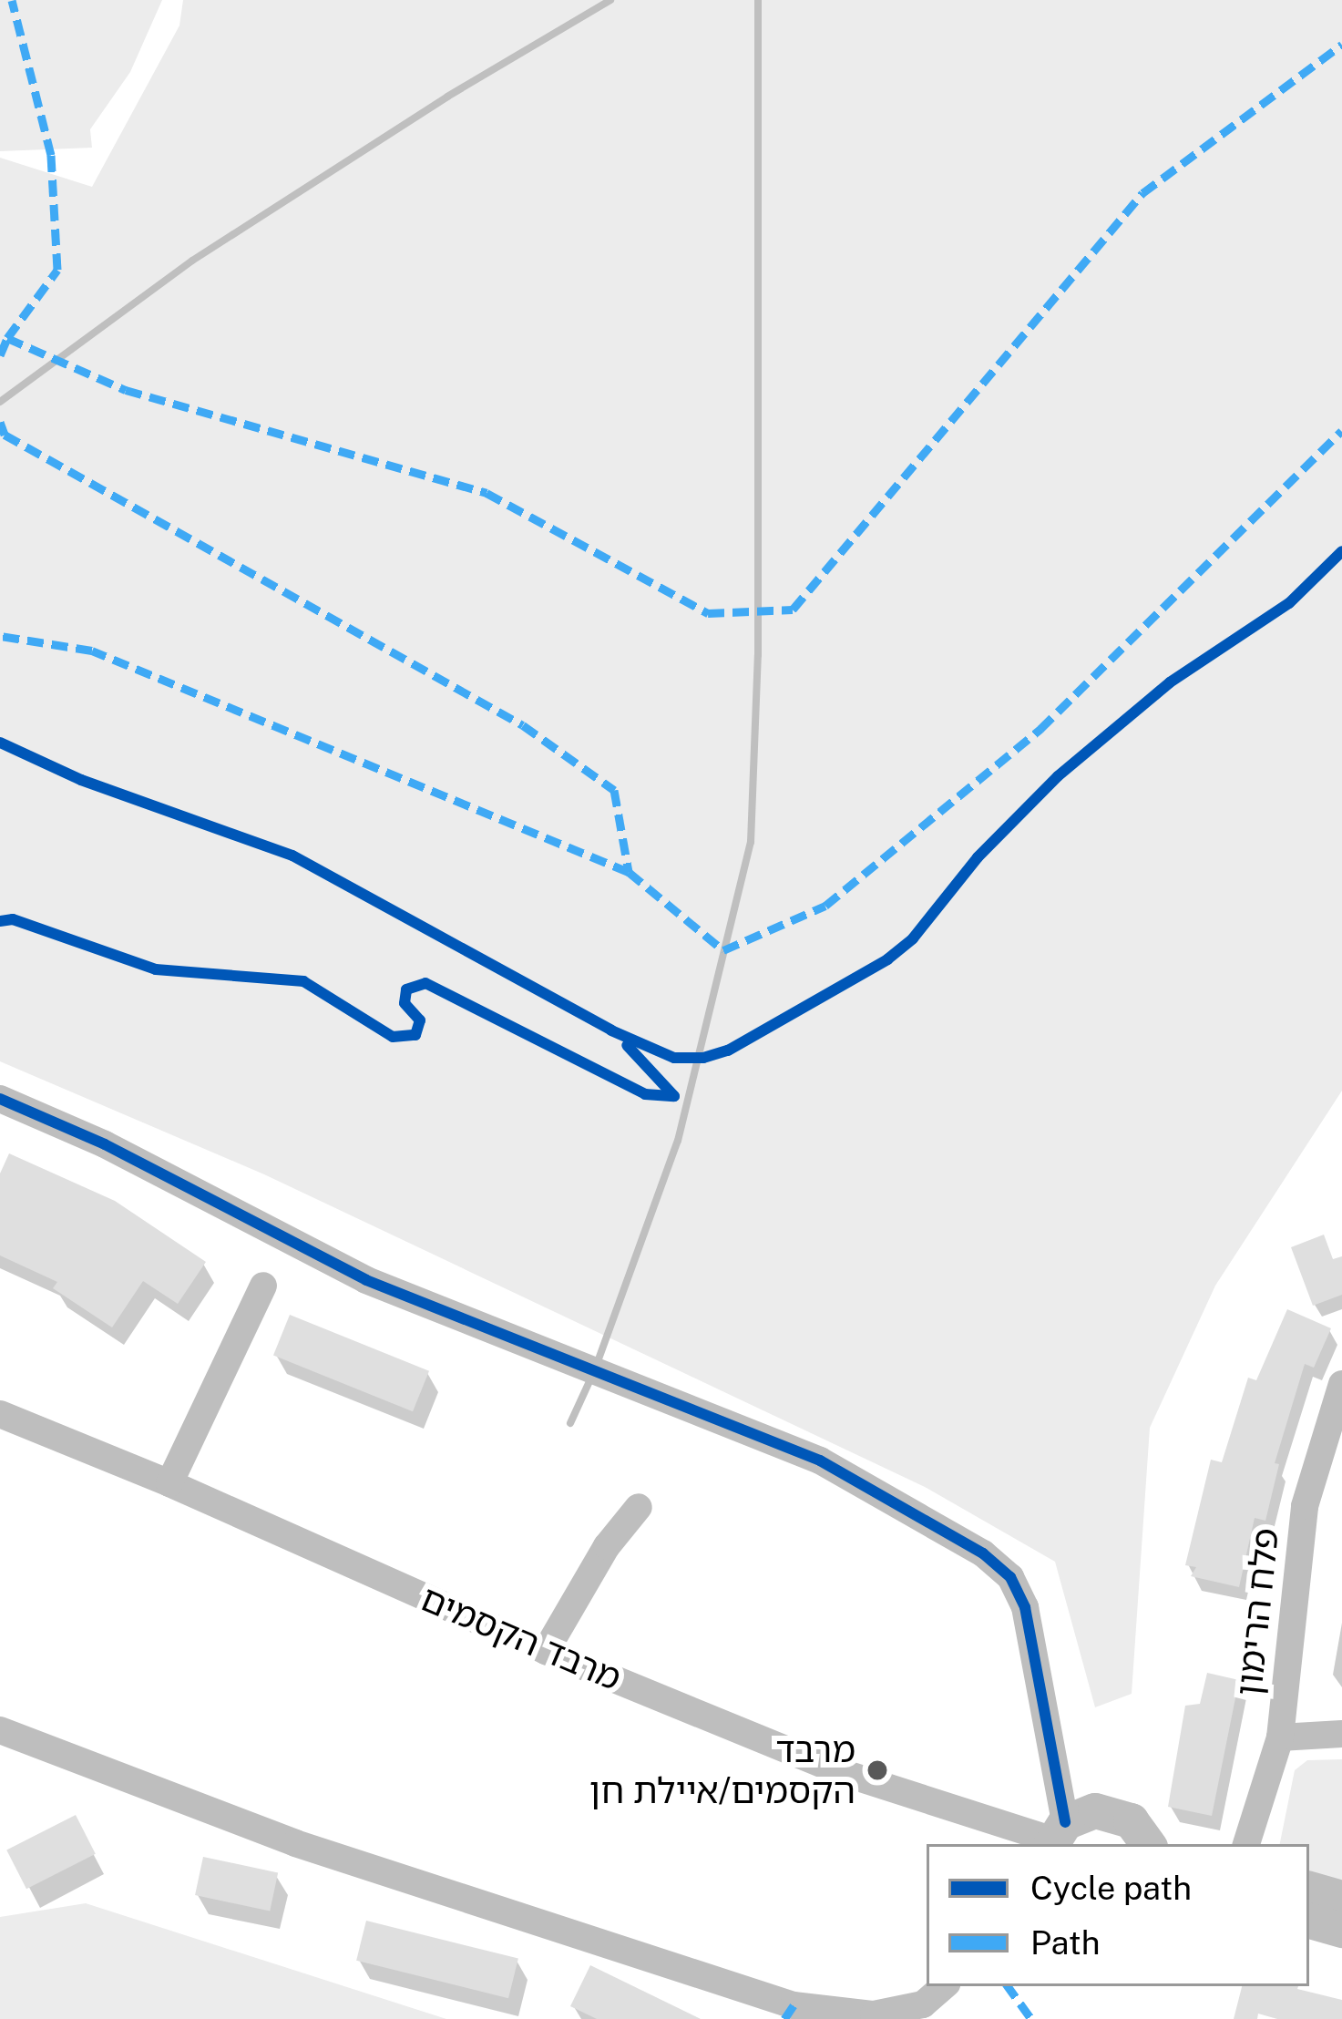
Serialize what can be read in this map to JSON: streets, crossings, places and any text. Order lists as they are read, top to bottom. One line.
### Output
{"streets":{"street":["פלח הרימון","מרבד הקסמים"]},"places":["מרבד הקסמים/איילת חן"],"legend":["Cycle path","Path"]}
